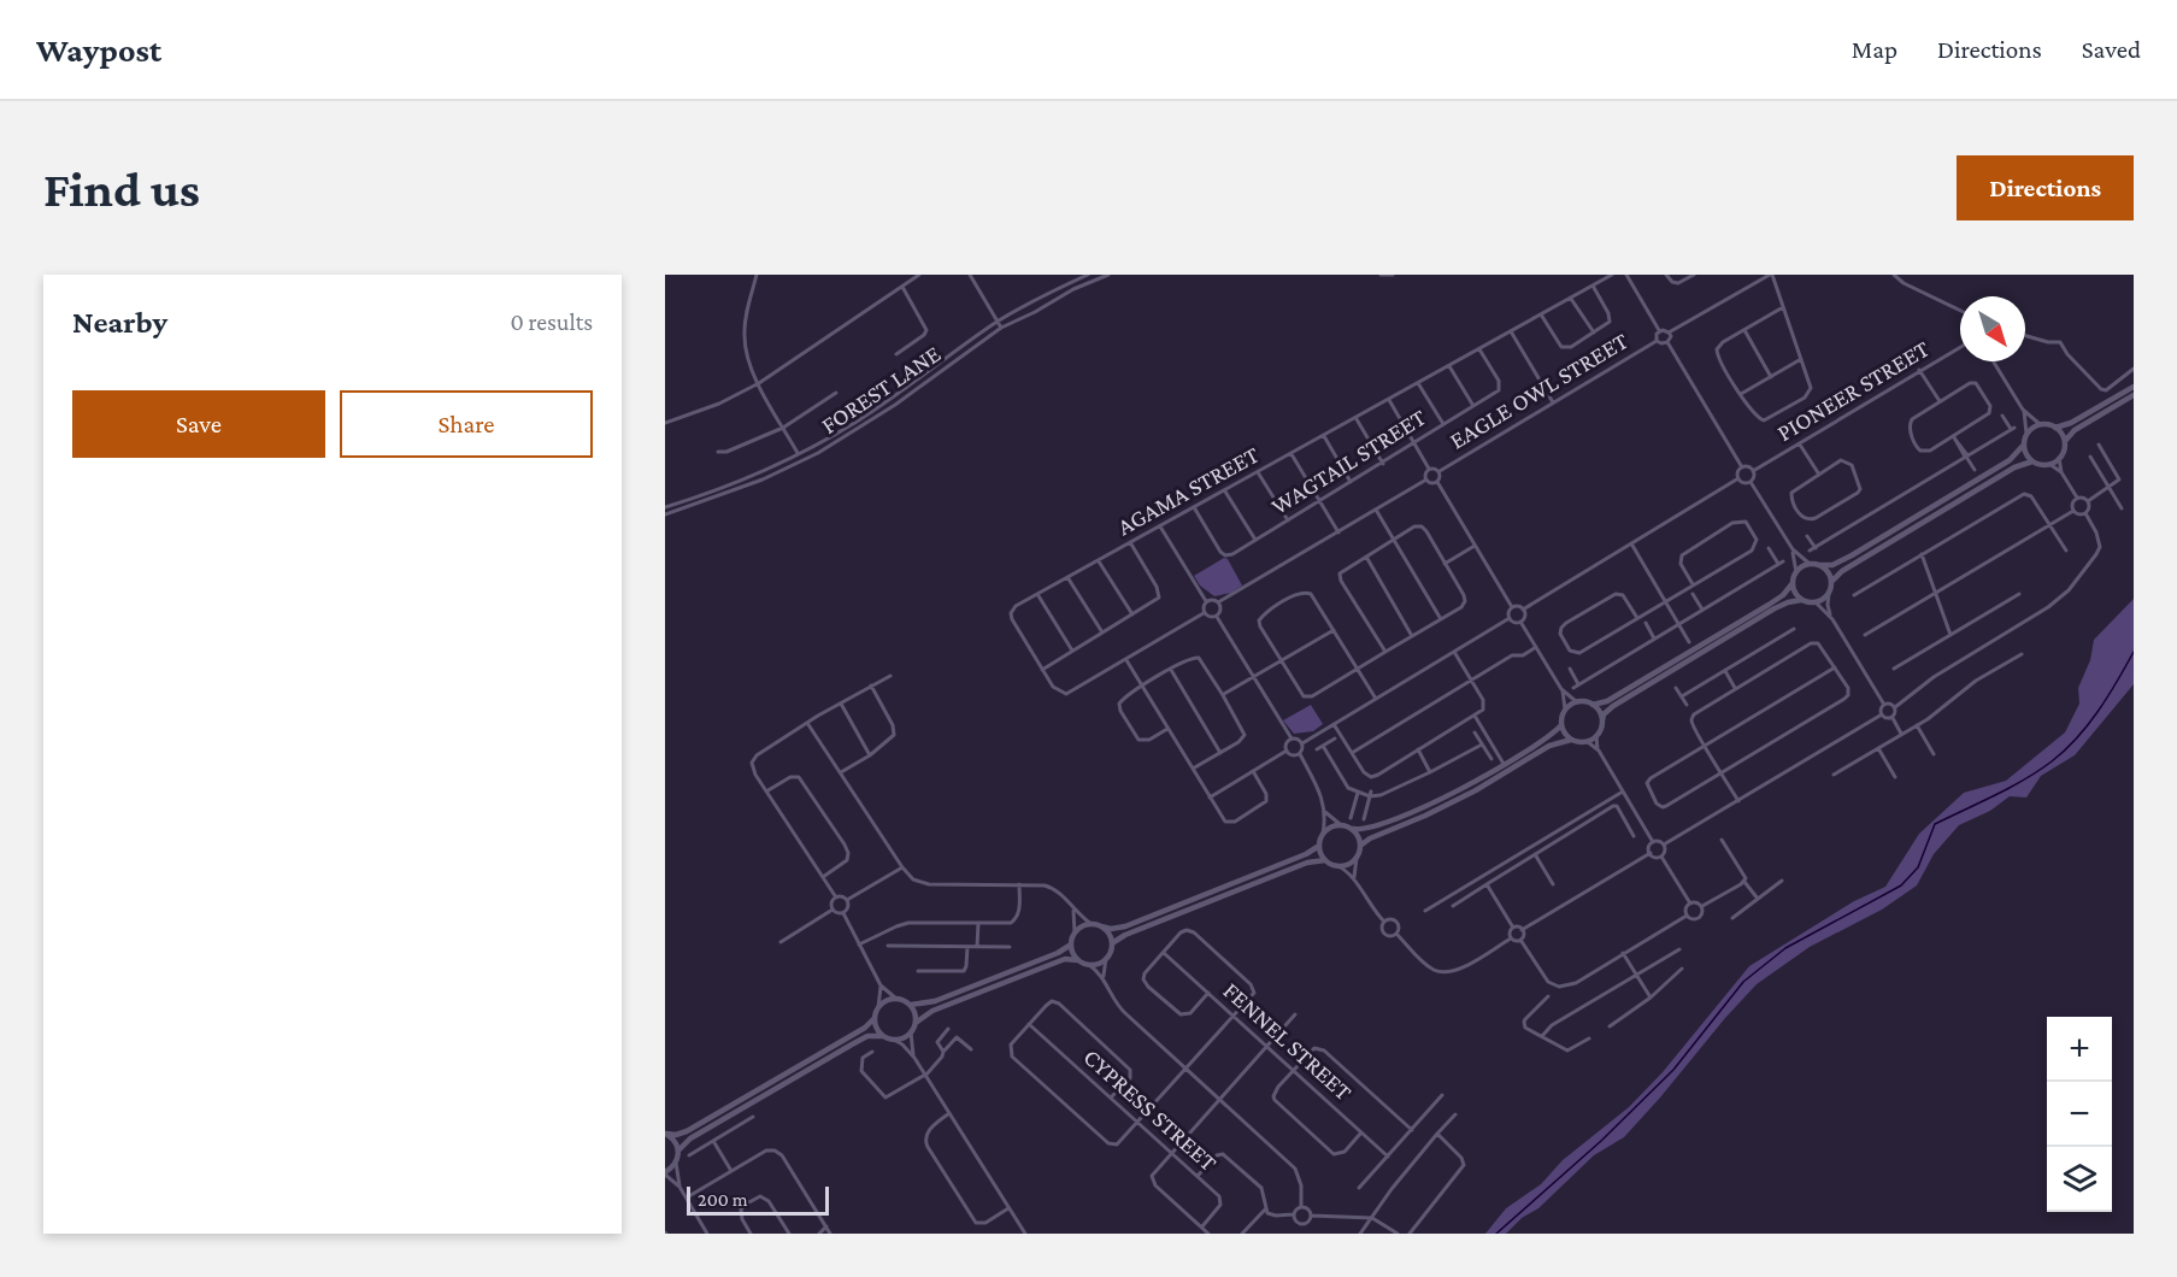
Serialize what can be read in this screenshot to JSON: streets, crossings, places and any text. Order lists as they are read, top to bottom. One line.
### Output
{"streets":{"street":["FOREST LANE","EAGLE OWL STREET","PIONEER STREET","WAGTAIL STREET","AGAMA STREET","FENNEL STREET","CYPRESS STREET"]},"crossings":[["WAGTAIL STREET","AGAMA STREET"]],"scale_bar":"200 m","north":"bottom right","page":{"header":"Waypost","nav":["Map","Directions","Saved"],"buttons":["Directions",["Save","Share"]],"title":"Find us","heading":["Nearby","0 results"],"map_buttons":["+","−"],"scale":"200 m"}}
